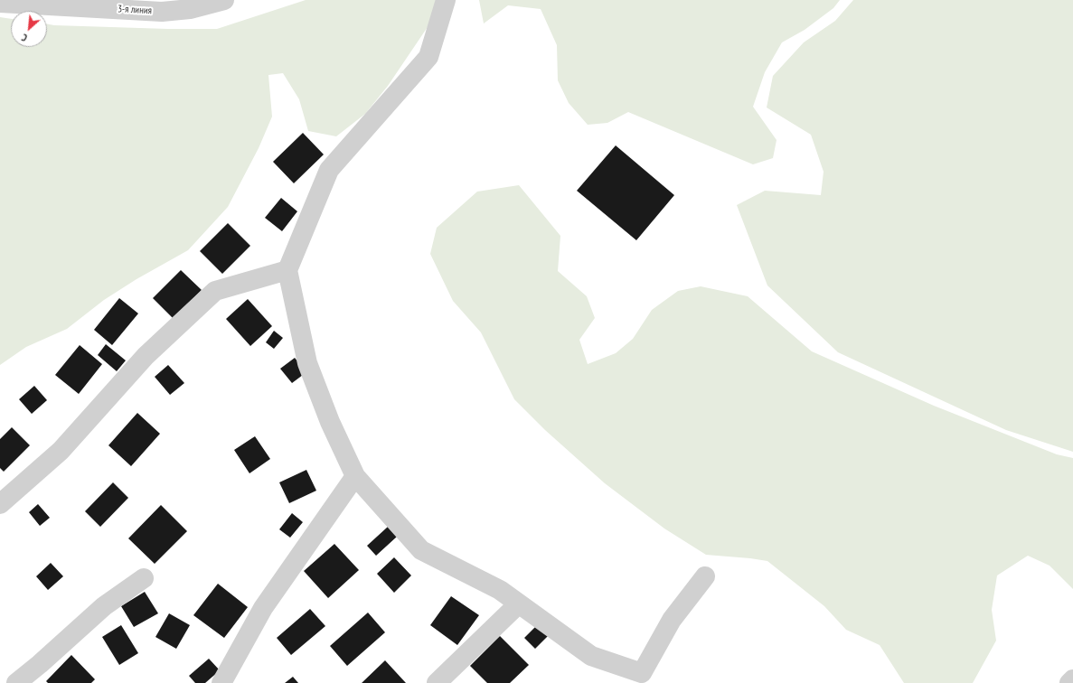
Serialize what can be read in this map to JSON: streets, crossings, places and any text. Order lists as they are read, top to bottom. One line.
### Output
{"streets":{"street":["3-я линия"]},"north":"bottom left"}
